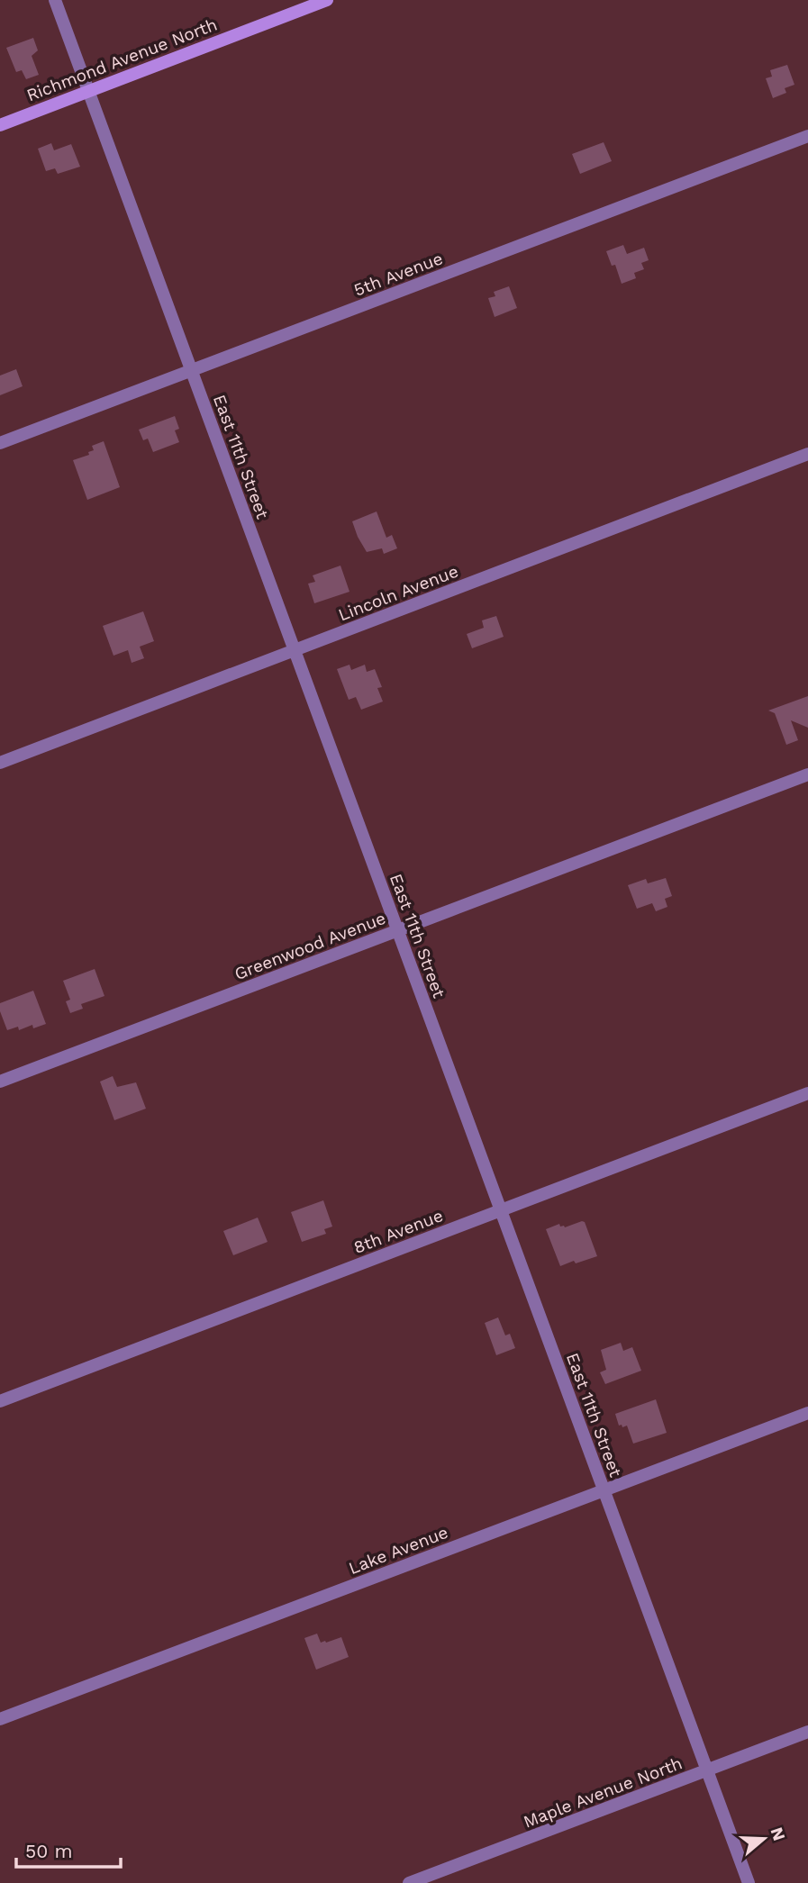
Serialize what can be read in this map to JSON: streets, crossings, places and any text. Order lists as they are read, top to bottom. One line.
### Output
{"streets":{"street":["Richmond Avenue North","5th Avenue","East 11th Street","Lincoln Avenue","Greenwood Avenue","8th Avenue","Lake Avenue","Maple Avenue North"]},"crossings":[["Richmond Avenue North","East 11th Street"],["5th Avenue","East 11th Street"],["East 11th Street","Lincoln Avenue"],["East 11th Street","Greenwood Avenue"],["East 11th Street","8th Avenue"],["East 11th Street","Lake Avenue"],["East 11th Street","Maple Avenue North"]],"scale_bar":"50 m","north":"right"}
